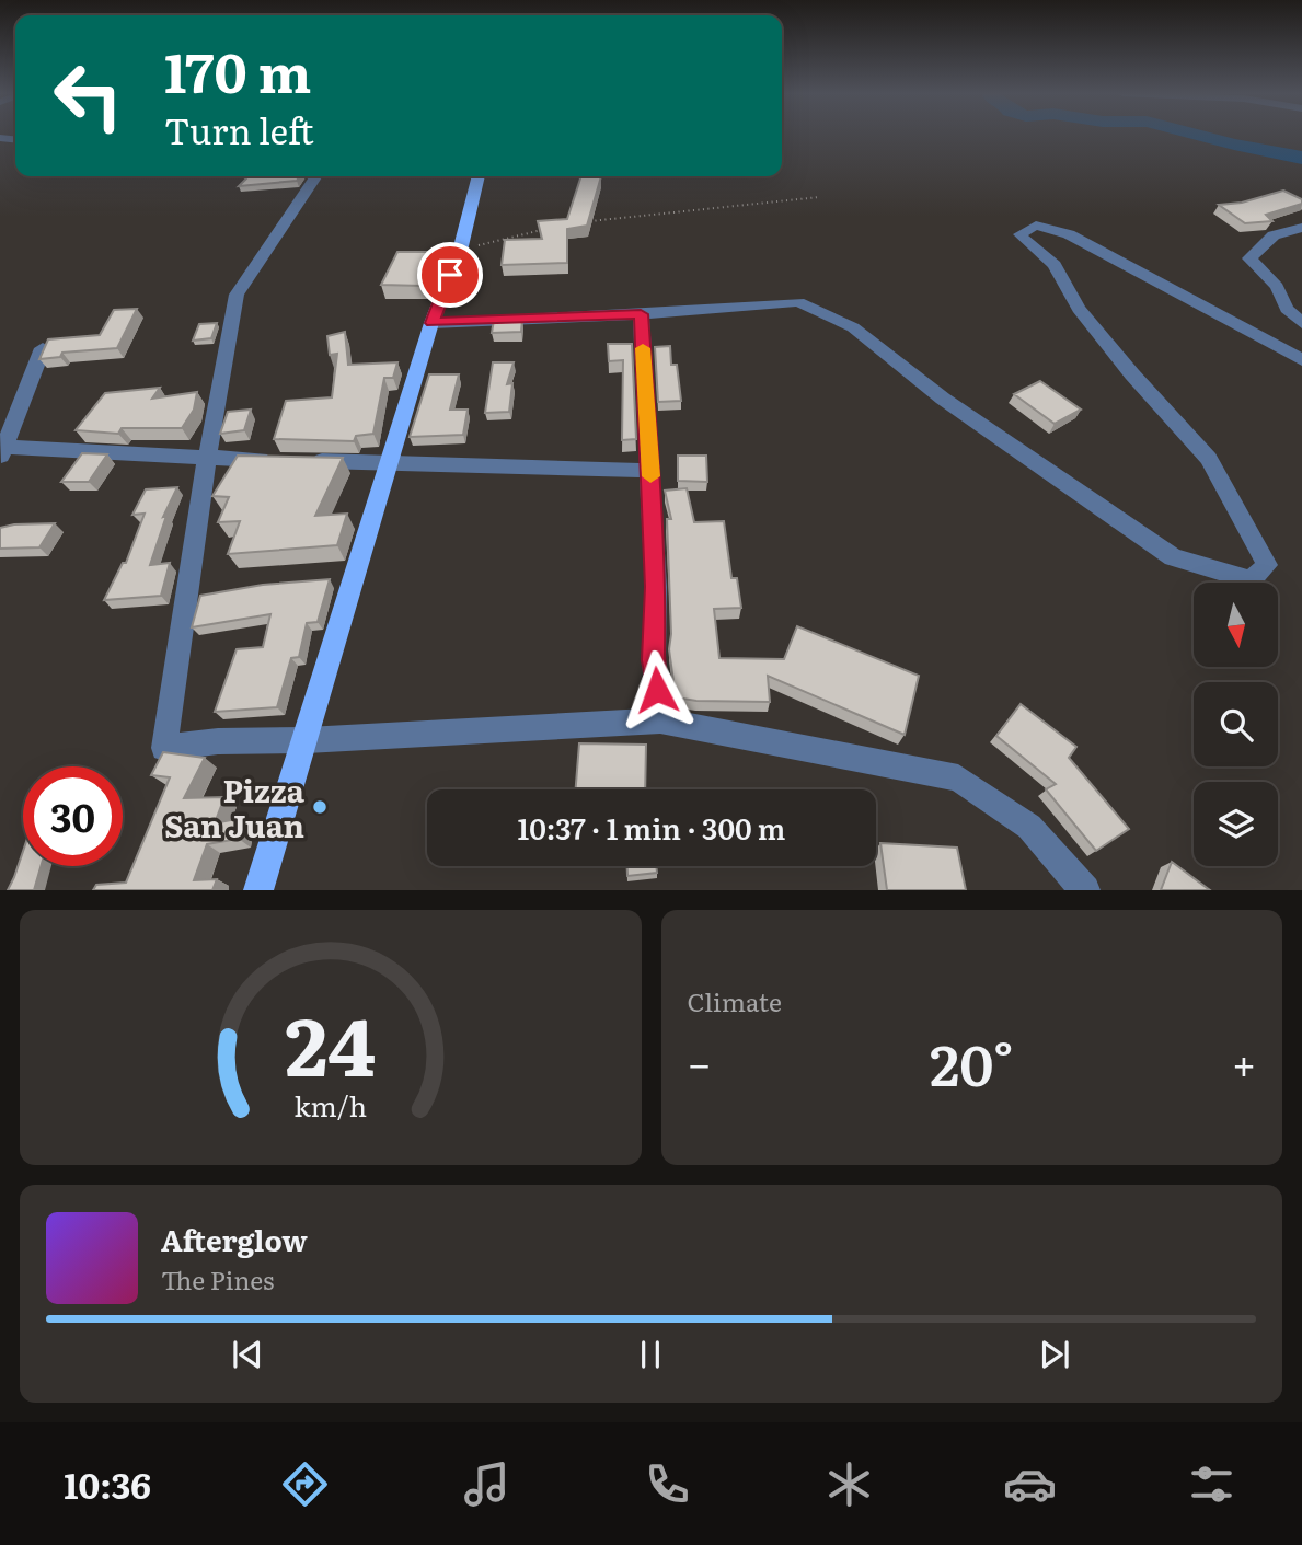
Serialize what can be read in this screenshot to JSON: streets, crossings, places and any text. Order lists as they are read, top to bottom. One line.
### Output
{"places":["Pizza San Juan"],"north":"bottom","page":{"turn":["170 m","Turn left"],"limit":"30","trip":"10:37 · 1 min · 300 m","tile":"Climate","heat":["−","20°","+"],"song":["Afterglow","The Pines"],"tabs":"10:36","gauge":["24","km/h"]}}
